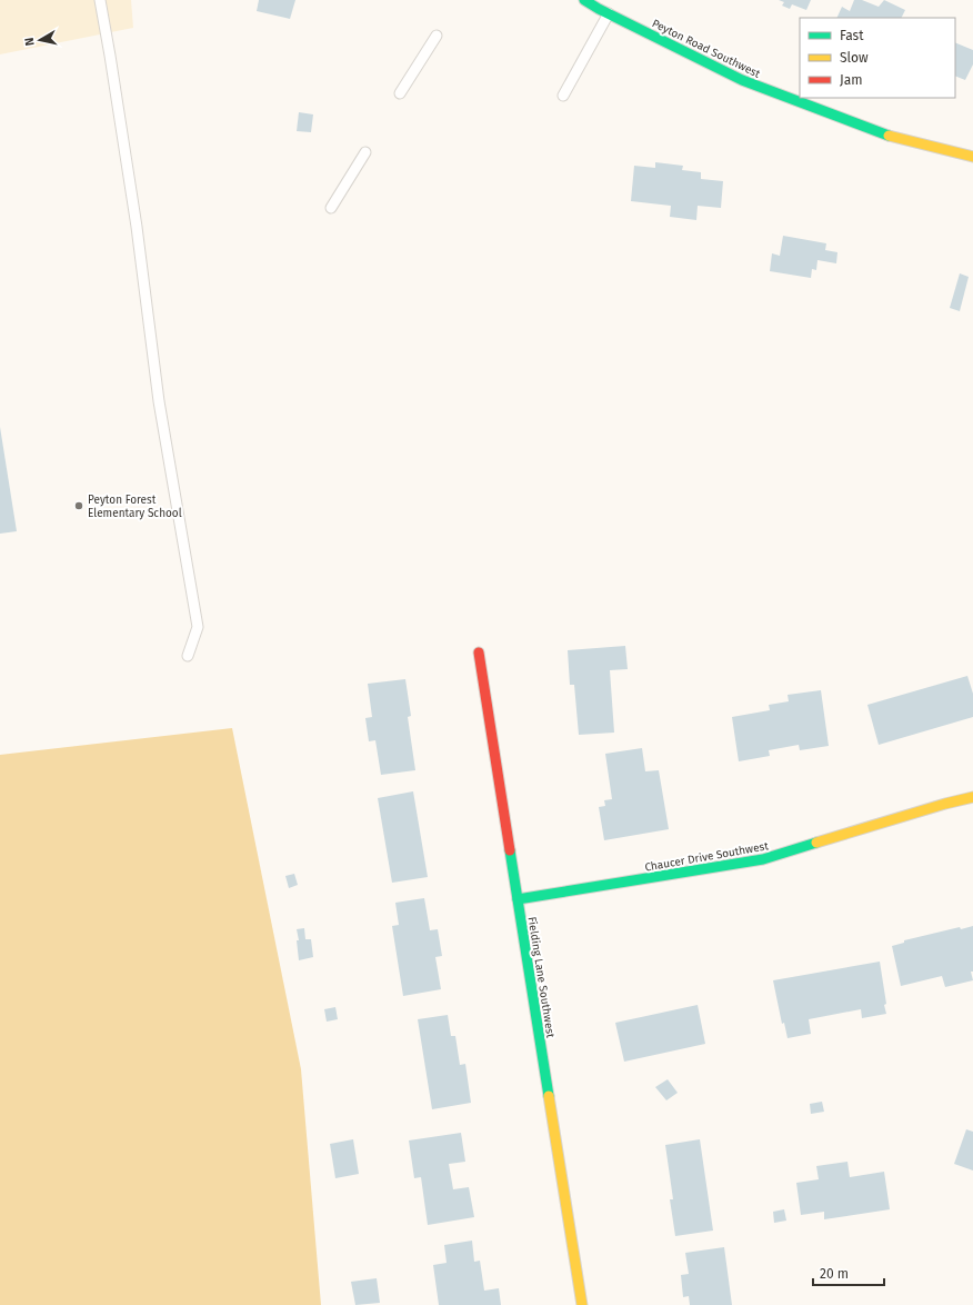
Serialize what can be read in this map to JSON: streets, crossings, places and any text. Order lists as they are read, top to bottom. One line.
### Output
{"streets":{"street":["Peyton Road Southwest","Chaucer Drive Southwest","Fielding Lane Southwest"]},"crossings":[["Chaucer Drive Southwest","Fielding Lane Southwest"]],"places":["Peyton Forest Elementary School"],"legend":["Fast","Slow","Jam"],"scale_bar":"20 m","north":"left"}
